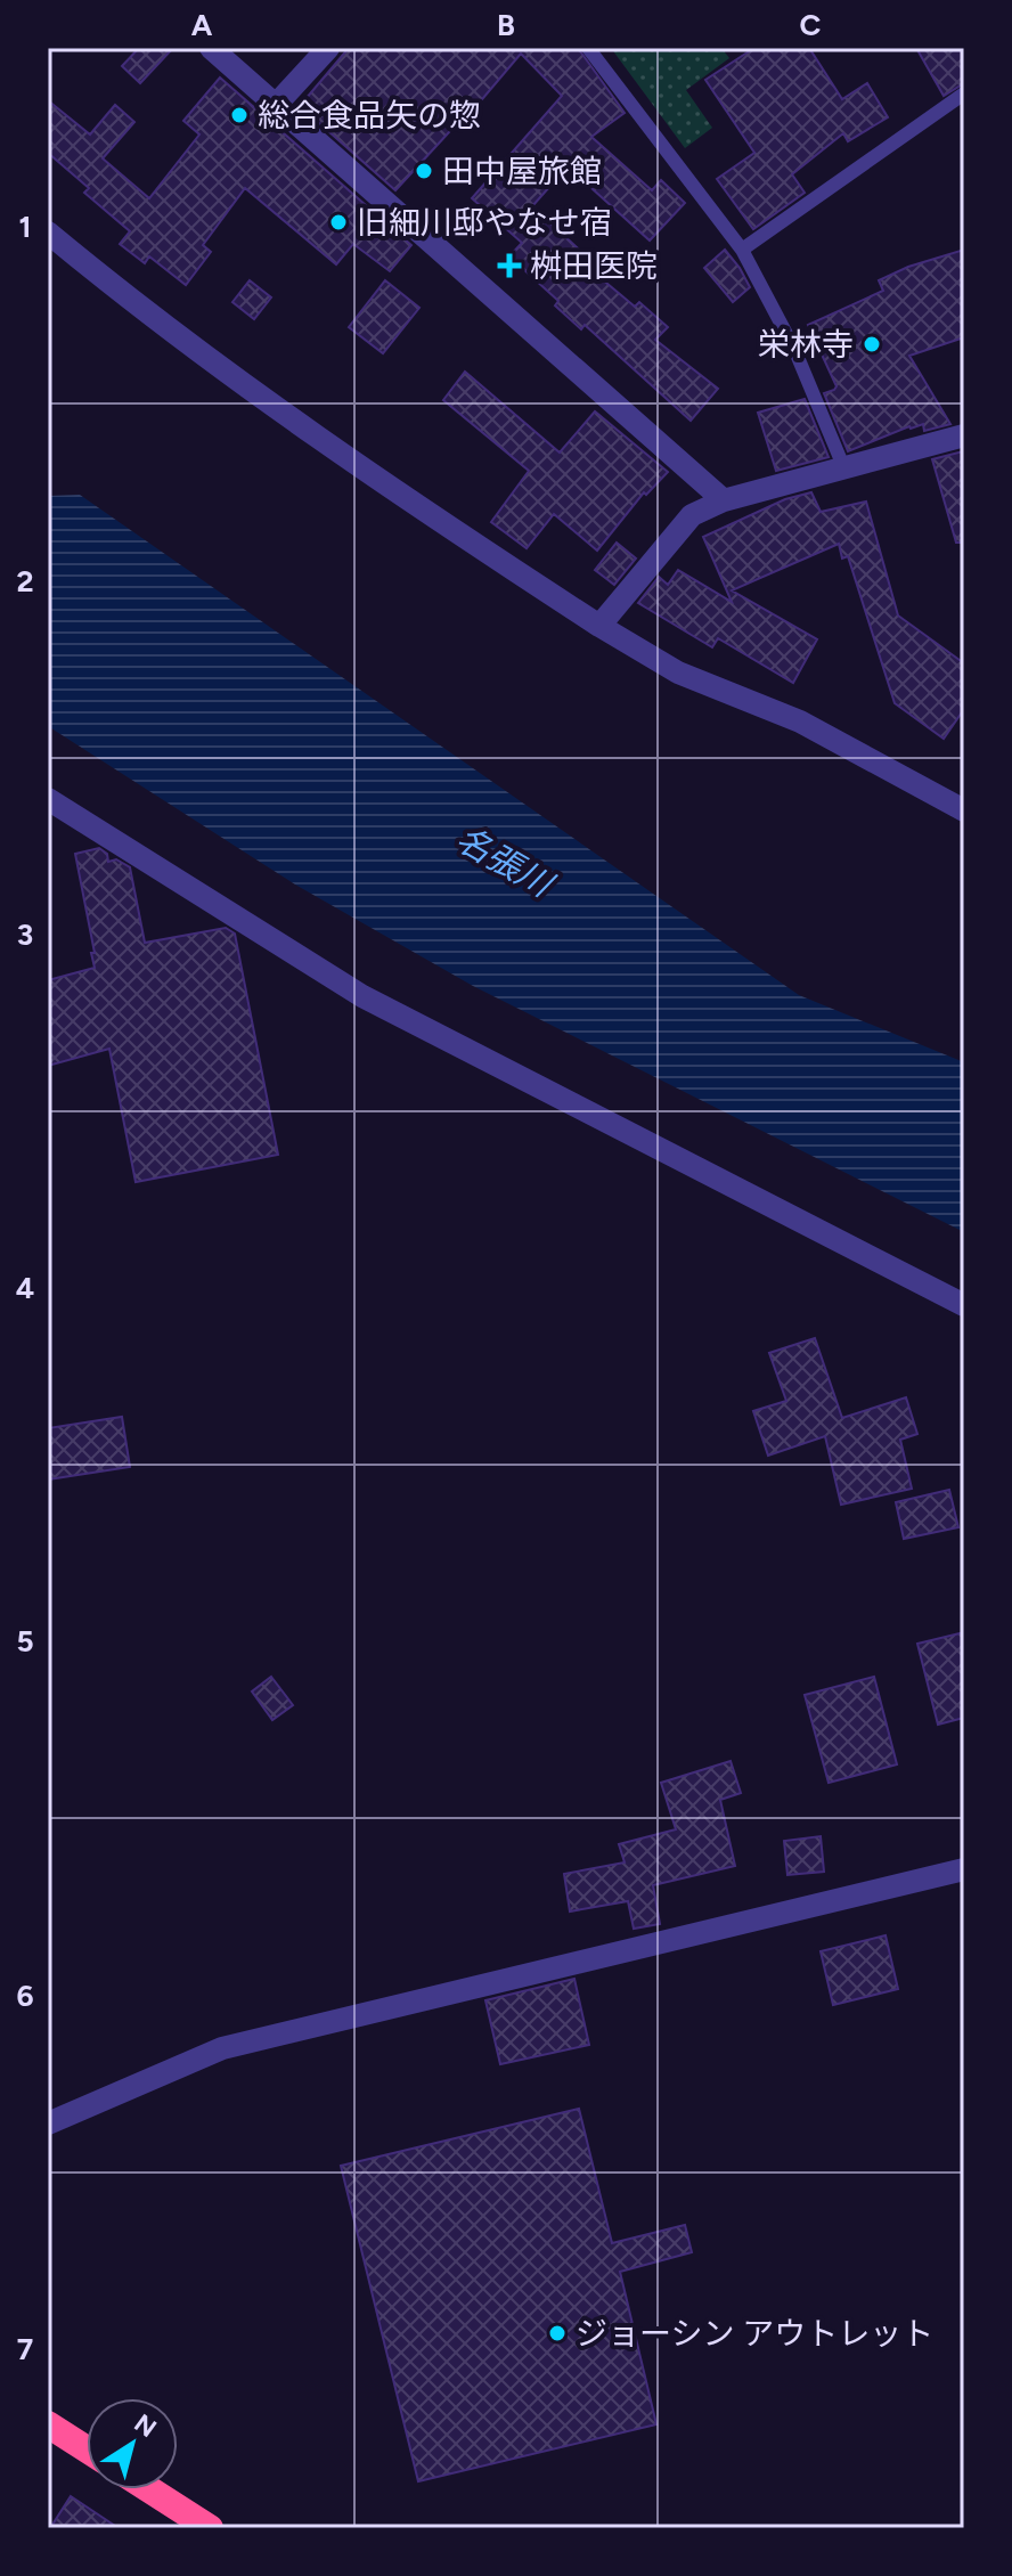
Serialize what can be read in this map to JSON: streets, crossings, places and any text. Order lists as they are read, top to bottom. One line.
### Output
{"water":["名張川"],"places":{"other":["総合食品矢の惣","田中屋旅館","旧細川邸やなせ宿","栄林寺","ジョーシン アウトレット"],"health":["桝田医院"]},"north":"top right","grid":{"columns":["A","B","C"],"rows":["1","2","3","4","5","6","7"]}}
